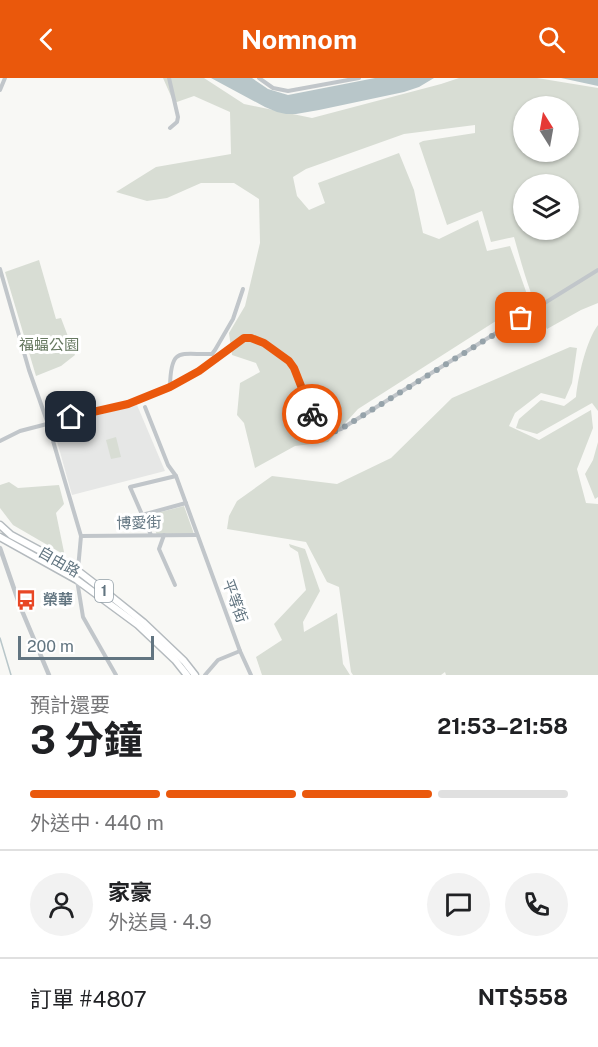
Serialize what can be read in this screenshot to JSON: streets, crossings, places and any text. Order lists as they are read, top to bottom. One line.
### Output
{"streets":{"main road":["自由路","1"],"street":["博愛街","平等街"]},"crossings":[["博愛街","平等街"]],"parks":["福蝠公園"],"places":{"bus stop":["榮華"]},"scale_bar":"200 m","north":"top","page":{"header":"Nomnom","scale":"200 m","heading":["3 分鐘","預計還要","21:53–21:58"],"panel":["家豪","外送員 · 4.9","訂單 #4807","NT$558"],"bar":"外送中 · 440 m"}}
